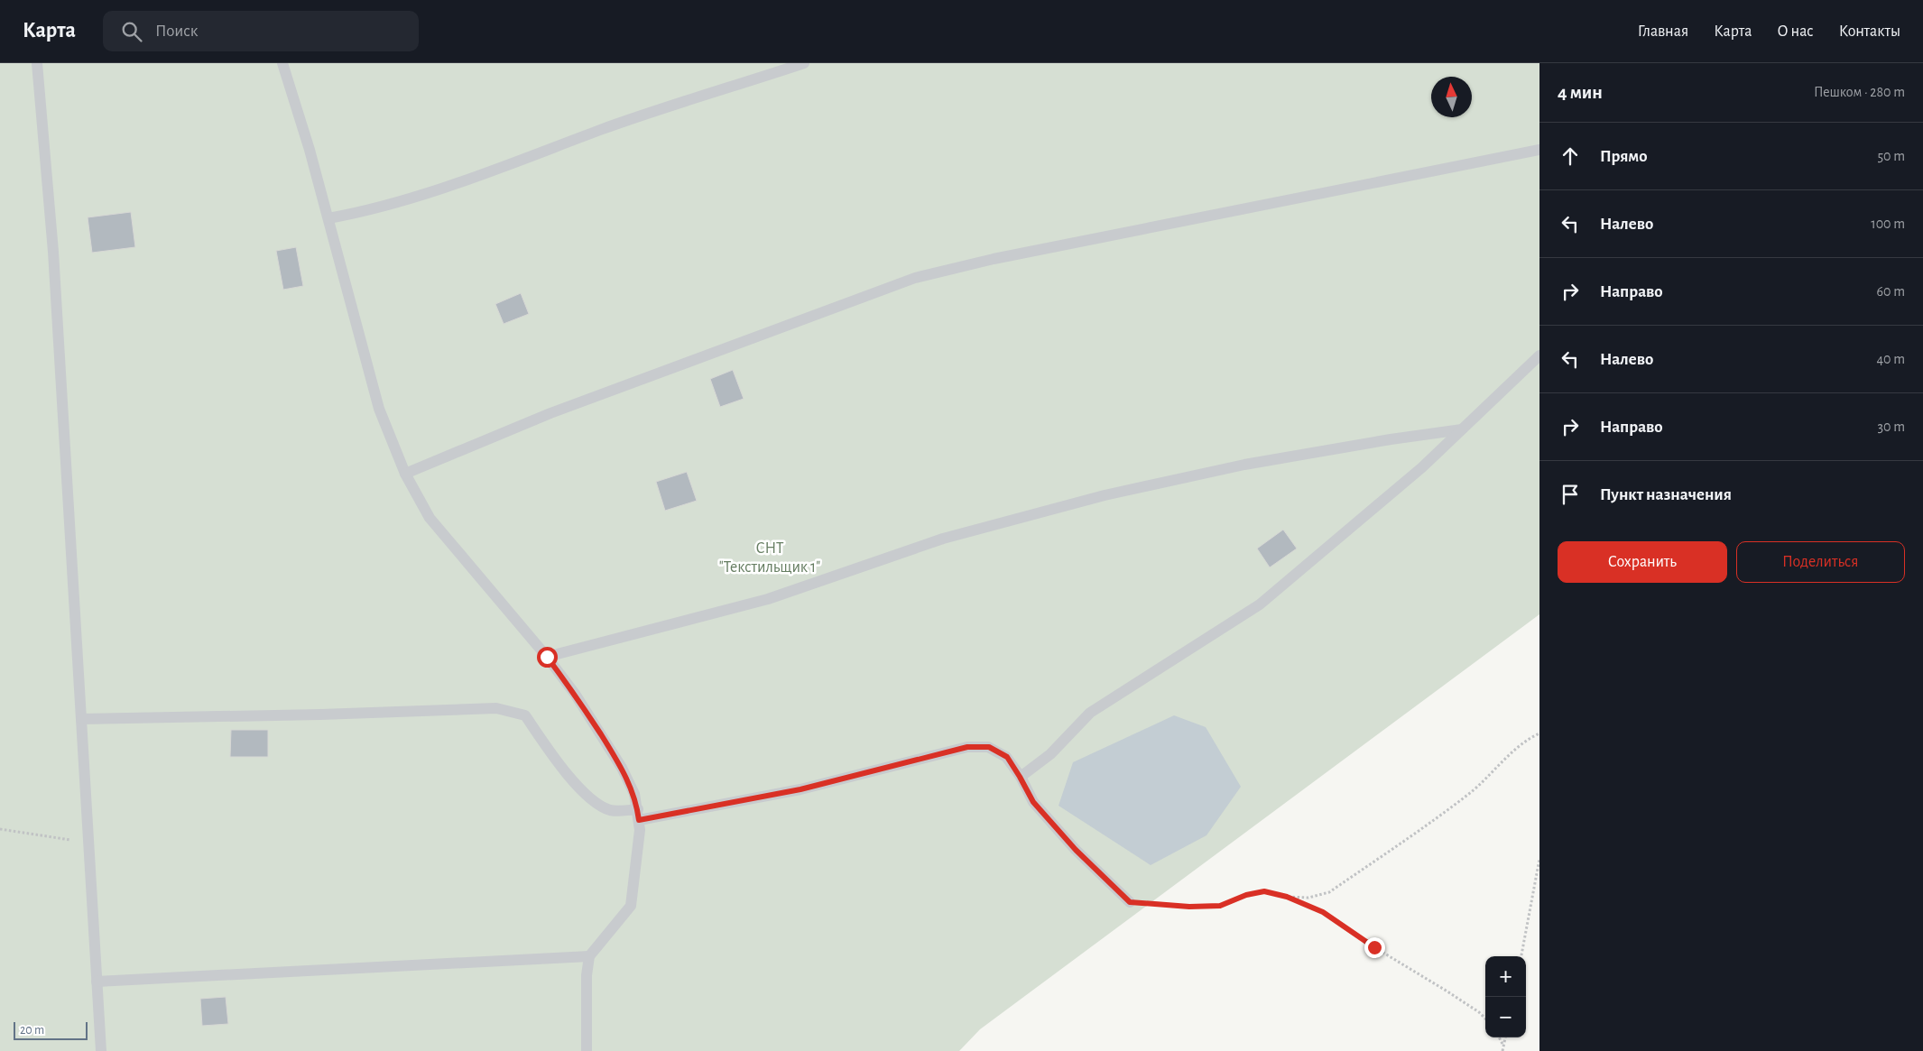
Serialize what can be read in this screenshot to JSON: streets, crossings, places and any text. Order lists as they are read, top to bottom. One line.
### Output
{"parks":["СНТ \"Текстильщик 1\""],"scale_bar":"20 m","north":"top","page":{"header":"Карта","search":"Поиск","nav":["Главная","Карта","О нас","Контакты"],"heading":["4 мин","Пешком · 280 m"],"list":[["Прямо","50 m"],["Налево","100 m"],["Направо","60 m"],["Налево","40 m"],["Направо","30 m"],"Пункт назначения"],"buttons":["Сохранить","Поделиться"],"map_buttons":["+","−"],"scale":"20 m"}}
